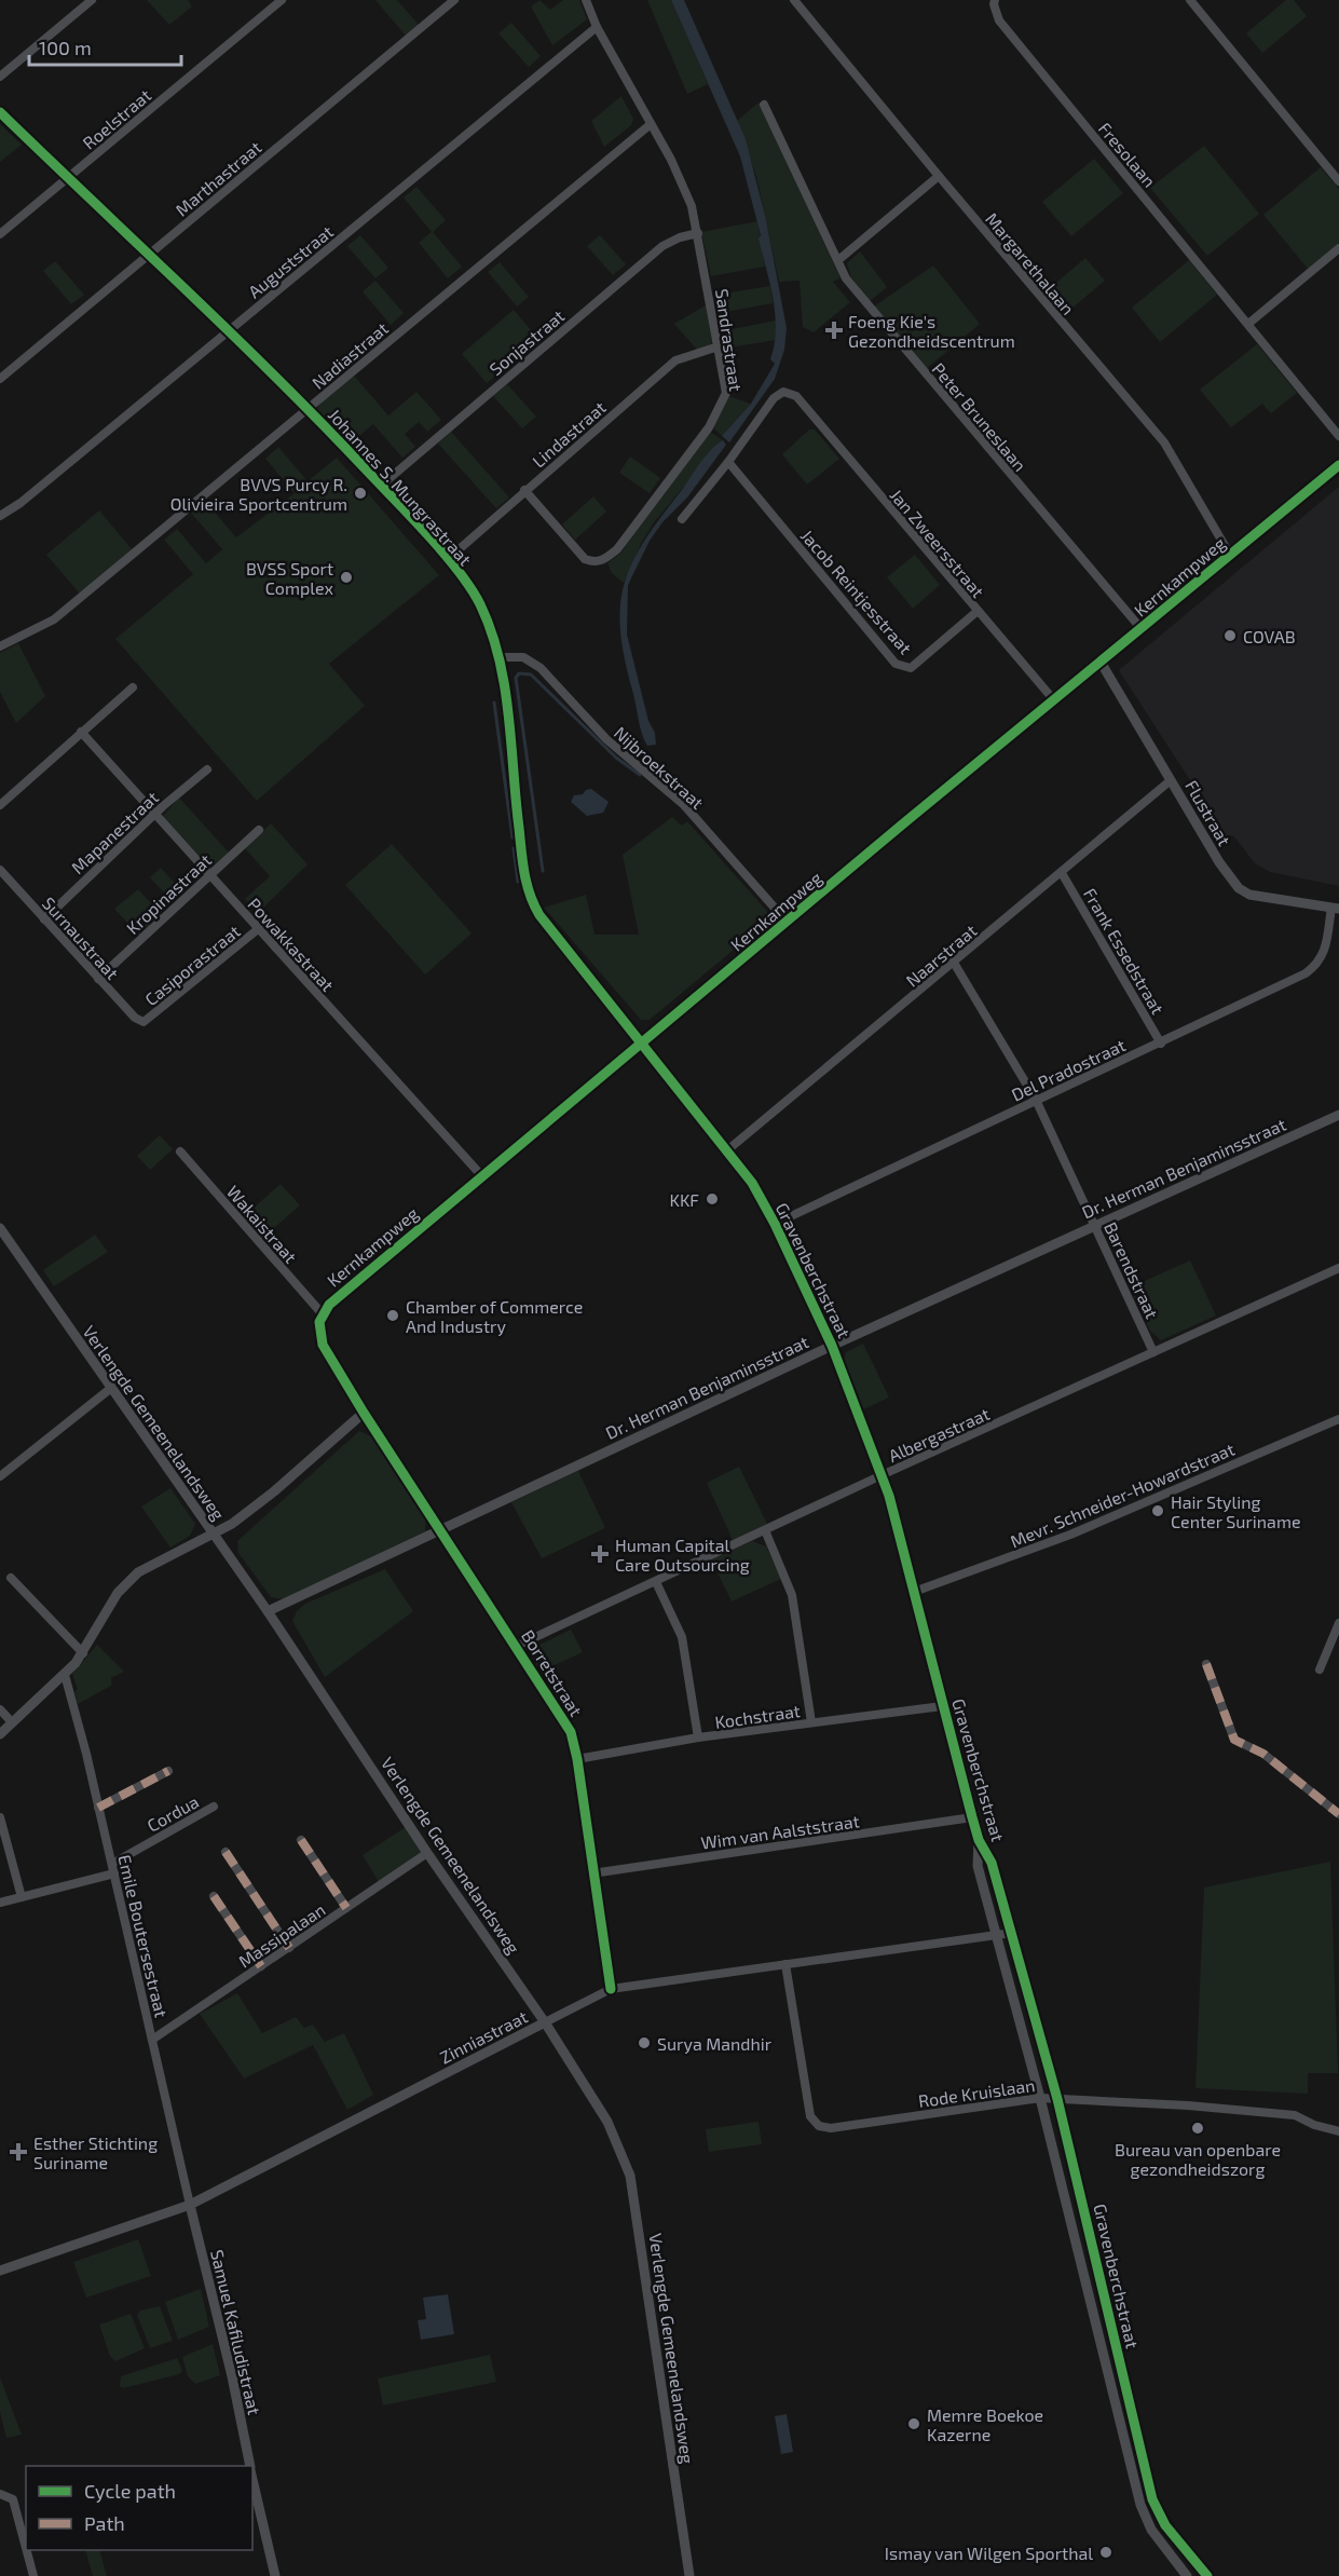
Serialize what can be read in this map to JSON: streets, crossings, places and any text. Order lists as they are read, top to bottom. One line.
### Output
{"streets":{"street":["Roelstraat","Fresolaan","Marthastraat","Auguststraat","Margarethalaan","Sandrastraat","Sonjastraat","Nadiastraat","Peter Bruneslaan","Lindastraat","Johannes S. Mungrastraat","Jan Zweersstraat","Kernkampweg","Jacob Reintjesstraat","Nijbroekstraat","Flustraat","Mapanestraat","Kropinastraat","Surnaustraat","Powakkastraat","Frank Essedstraat","Naarstraat","Casiporastraat","Del Pradostraat","Dr. Herman Benjaminsstraat","Wakaistraat","Gravenberchstraat","Barendstraat","Verlengde Gemeenelandsweg","Albergastraat","Mevr. Schneider-Howardstraat","Borretstraat","Kochstraat","Cordua","Wim van Aalststraat","Massipalaan","Emile Boutersestraat","Zinniastraat","Rode Kruislaan","Samuel Kafiludistraat"]},"crossings":[["Roelstraat","Johannes S. Mungrastraat"],["Marthastraat","Johannes S. Mungrastraat"],["Auguststraat","Sandrastraat"],["Auguststraat","Johannes S. Mungrastraat"],["Margarethalaan","Kernkampweg"],["Sandrastraat","Sonjastraat"],["Sandrastraat","Nadiastraat"],["Sandrastraat","Lindastraat"],["Sonjastraat","Johannes S. Mungrastraat"],["Nadiastraat","Johannes S. Mungrastraat"],["Peter Bruneslaan","Kernkampweg"],["Lindastraat","Johannes S. Mungrastraat"],["Johannes S. Mungrastraat","Kernkampweg"],["Johannes S. Mungrastraat","Nijbroekstraat"],["Johannes S. Mungrastraat","Gravenberchstraat"],["Jan Zweersstraat","Kernkampweg"],["Jan Zweersstraat","Jacob Reintjesstraat"],["Kernkampweg","Nijbroekstraat"],["Kernkampweg","Flustraat"],["Kernkampweg","Powakkastraat"],["Kernkampweg","Wakaistraat"],["Kernkampweg","Gravenberchstraat"],["Flustraat","Naarstraat"],["Flustraat","Del Pradostraat"],["Mapanestraat","Surnaustraat"],["Mapanestraat","Powakkastraat"],["Kropinastraat","Surnaustraat"],["Kropinastraat","Powakkastraat"],["Surnaustraat","Casiporastraat"],["Powakkastraat","Casiporastraat"],["Frank Essedstraat","Naarstraat"],["Frank Essedstraat","Del Pradostraat"],["Naarstraat","Gravenberchstraat"],["Naarstraat","Barendstraat"],["Del Pradostraat","Gravenberchstraat"],["Del Pradostraat","Barendstraat"],["Dr. Herman Benjaminsstraat","Gravenberchstraat"],["Dr. Herman Benjaminsstraat","Barendstraat"],["Dr. Herman Benjaminsstraat","Verlengde Gemeenelandsweg"],["Dr. Herman Benjaminsstraat","Borretstraat"],["Gravenberchstraat","Albergastraat"],["Gravenberchstraat","Mevr. Schneider-Howardstraat"],["Gravenberchstraat","Kochstraat"],["Gravenberchstraat","Wim van Aalststraat"],["Gravenberchstraat","Zinniastraat"],["Gravenberchstraat","Rode Kruislaan"],["Barendstraat","Albergastraat"],["Verlengde Gemeenelandsweg","Massipalaan"],["Verlengde Gemeenelandsweg","Zinniastraat"],["Albergastraat","Borretstraat"],["Borretstraat","Kochstraat"],["Borretstraat","Wim van Aalststraat"],["Borretstraat","Zinniastraat"],["Cordua","Emile Boutersestraat"],["Massipalaan","Emile Boutersestraat"],["Emile Boutersestraat","Zinniastraat"],["Emile Boutersestraat","Samuel Kafiludistraat"],["Zinniastraat","Rode Kruislaan"],["Zinniastraat","Samuel Kafiludistraat"]],"places":{"health":["Foeng Kie's Gezondheidscentrum","Human Capital Care Outsourcing","Esther Stichting Suriname"],"other":["BVVS Purcy R. Olivieira Sportcentrum","BVSS Sport Complex","COVAB","KKF","Chamber of Commerce And Industry","Hair Styling Center Suriname","Surya Mandhir","Bureau van openbare gezondheidszorg","Memre Boekoe Kazerne","Ismay van Wilgen Sporthal"]},"legend":["Cycle path","Path"],"scale_bar":"100 m"}
